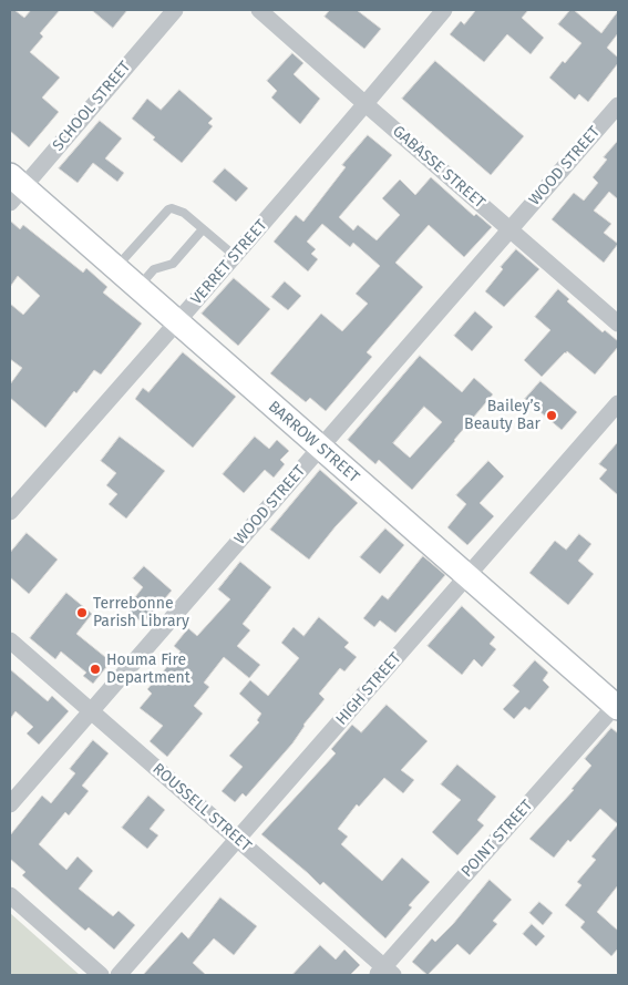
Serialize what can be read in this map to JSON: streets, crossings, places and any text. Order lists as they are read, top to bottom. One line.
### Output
{"streets":{"main road":["BARROW STREET"],"street":["SCHOOL STREET","WOOD STREET","GABASSE STREET","VERRET STREET","HIGH STREET","ROUSSELL STREET","POINT STREET"]},"crossings":[["SCHOOL STREET","BARROW STREET"],["WOOD STREET","GABASSE STREET"],["WOOD STREET","BARROW STREET"],["WOOD STREET","ROUSSELL STREET"],["GABASSE STREET","VERRET STREET"],["VERRET STREET","BARROW STREET"],["BARROW STREET","HIGH STREET"],["BARROW STREET","POINT STREET"],["HIGH STREET","ROUSSELL STREET"],["ROUSSELL STREET","POINT STREET"]],"places":["Bailey’s Beauty Bar","Terrebonne Parish Library","Houma Fire Department"]}
